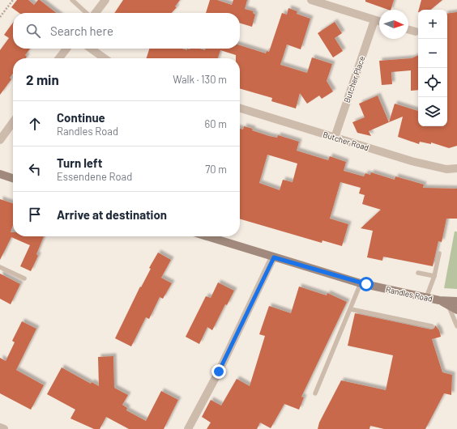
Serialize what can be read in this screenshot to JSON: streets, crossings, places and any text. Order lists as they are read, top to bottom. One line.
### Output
{"streets":{"street":["Butcher Place","Butcher Road","Randles Road"]},"crossings":[["Butcher Place","Butcher Road"]],"north":"right","page":{"map_buttons":["+","−"],"search":"Search here","heading":["2 min","Walk · 130 m"],"list":[["Continue","Randles Road","60 m"],["Turn left","Essendene Road","70 m"],"Arrive at destination"]}}
